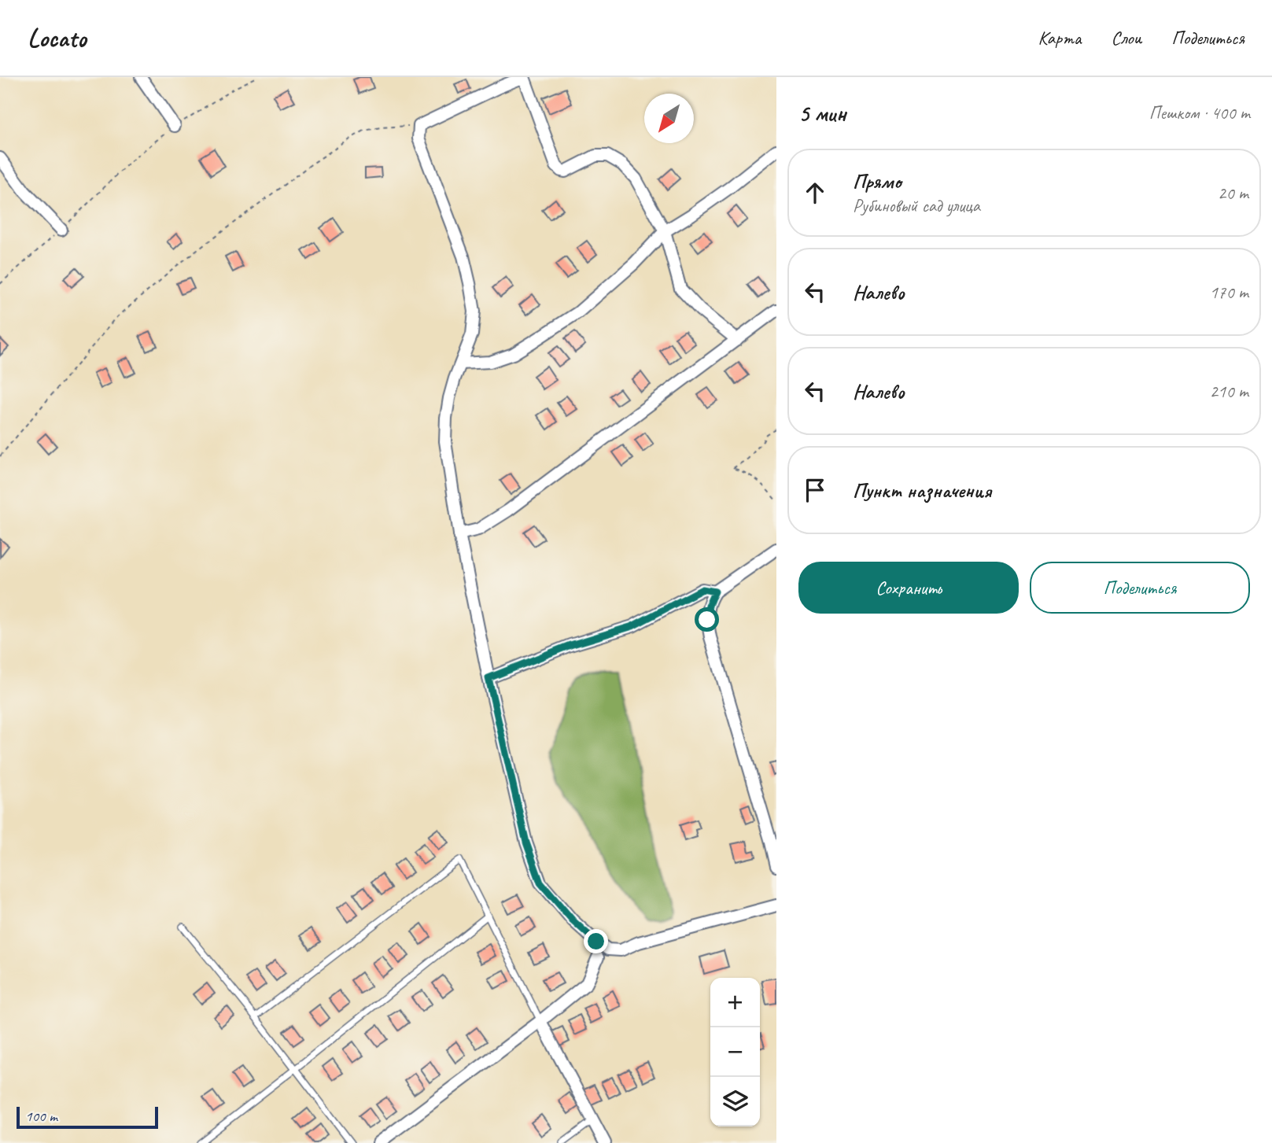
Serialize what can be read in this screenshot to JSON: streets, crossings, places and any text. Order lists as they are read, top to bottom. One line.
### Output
{"scale_bar":"100 m","north":"bottom left","page":{"header":"Locato","nav":["Карта","Слои","Поделиться"],"heading":["5 мин","Пешком · 400 m"],"list":[["Прямо","Рубиновый сад улица","20 m"],["Налево","170 m"],["Налево","210 m"],"Пункт назначения"],"buttons":["Сохранить","Поделиться"],"map_buttons":["+","−"],"scale":"100 m"}}
